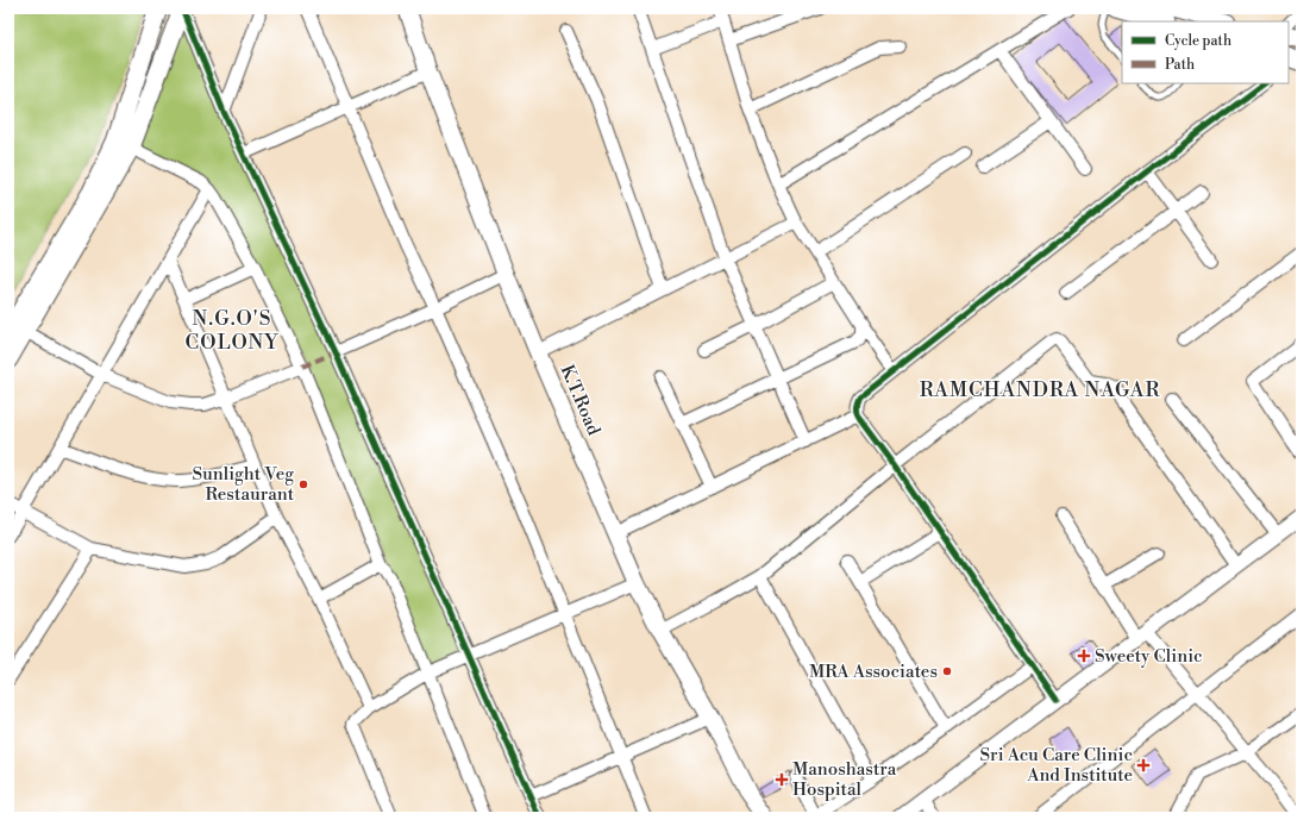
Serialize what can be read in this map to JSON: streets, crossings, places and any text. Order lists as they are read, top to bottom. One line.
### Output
{"streets":{"main road":["K.T.Road"]},"districts":["N.G.O'S COLONY","RAMCHANDRA NAGAR"],"places":{"other":["Sunlight Veg Restaurant","MRA Associates"],"health":["Sweety Clinic","Sri Acu Care Clinic And Institute","Manoshastra Hospital"]},"legend":["Cycle path","Path"]}
